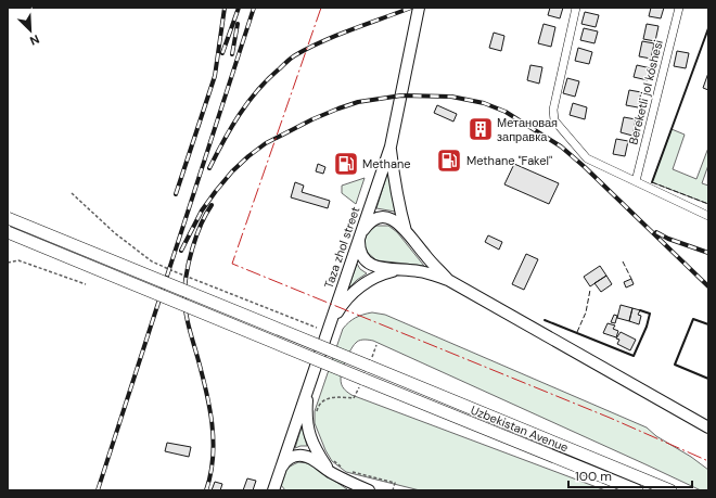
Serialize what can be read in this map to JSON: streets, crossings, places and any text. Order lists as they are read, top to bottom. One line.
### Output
{"streets":{"main road":["Taza zhol street","Uzbekistan Avenue"],"street":["Bereketli jol kóshesi"]},"places":{"building":["Метановая заправка"],"fuel station":["Methane \"Fakel\"","Methane"]},"scale_bar":"100 m","north":"bottom right"}
